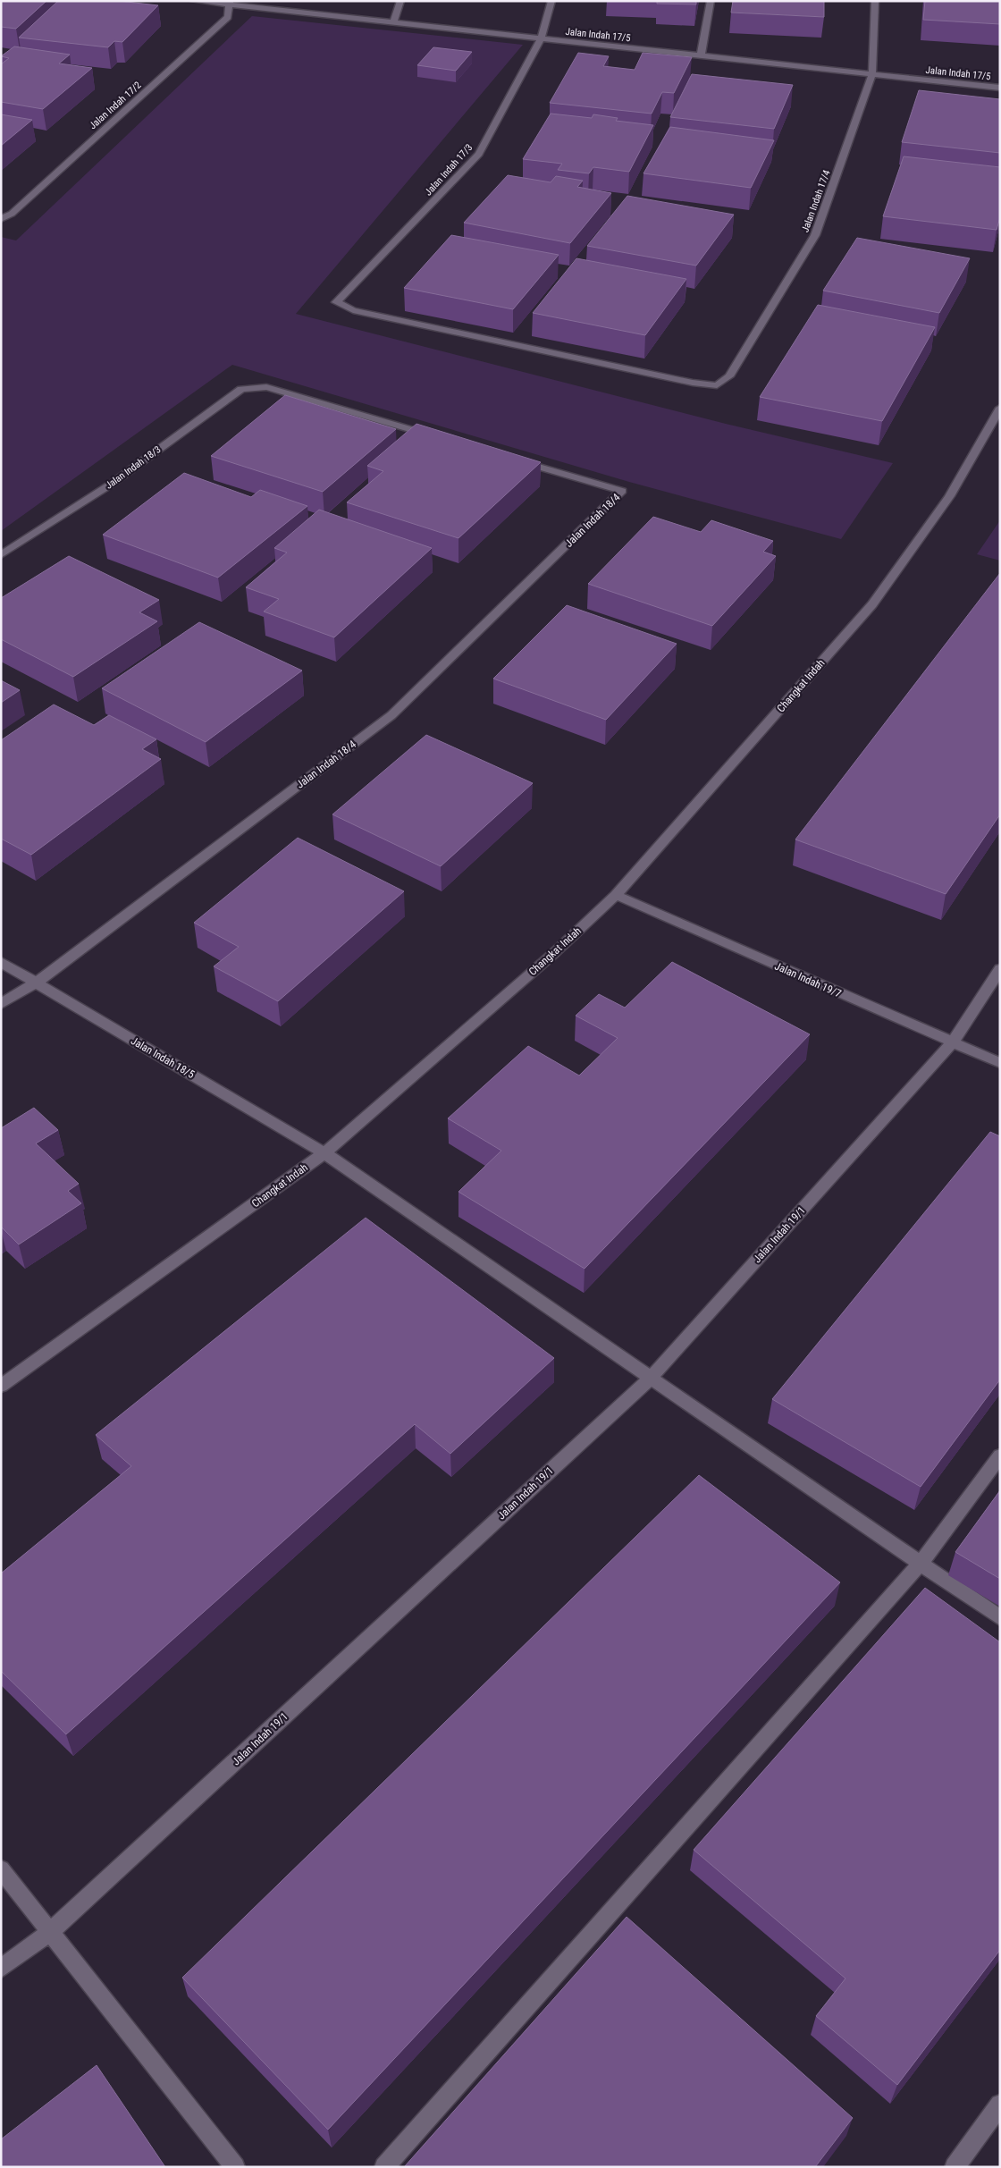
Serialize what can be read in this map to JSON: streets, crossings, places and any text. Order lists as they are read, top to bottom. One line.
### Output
{"streets":{"street":["Jalan Indah 17/5","Jalan Indah 17/2","Jalan Indah 17/3","Jalan Indah 17/4","Jalan Indah 18/3","Jalan Indah 18/4","Changkat Indah","Jalan Indah 19/7","Jalan Indah 18/5","Jalan Indah 19/1"]},"crossings":[["Jalan Indah 17/5","Jalan Indah 17/2"],["Jalan Indah 17/5","Jalan Indah 17/3"],["Jalan Indah 17/5","Jalan Indah 17/4"],["Jalan Indah 17/3","Jalan Indah 17/4"],["Jalan Indah 18/4","Jalan Indah 18/5"],["Changkat Indah","Jalan Indah 19/7"],["Changkat Indah","Jalan Indah 18/5"],["Jalan Indah 19/7","Jalan Indah 19/1"],["Jalan Indah 18/5","Jalan Indah 19/1"]]}
